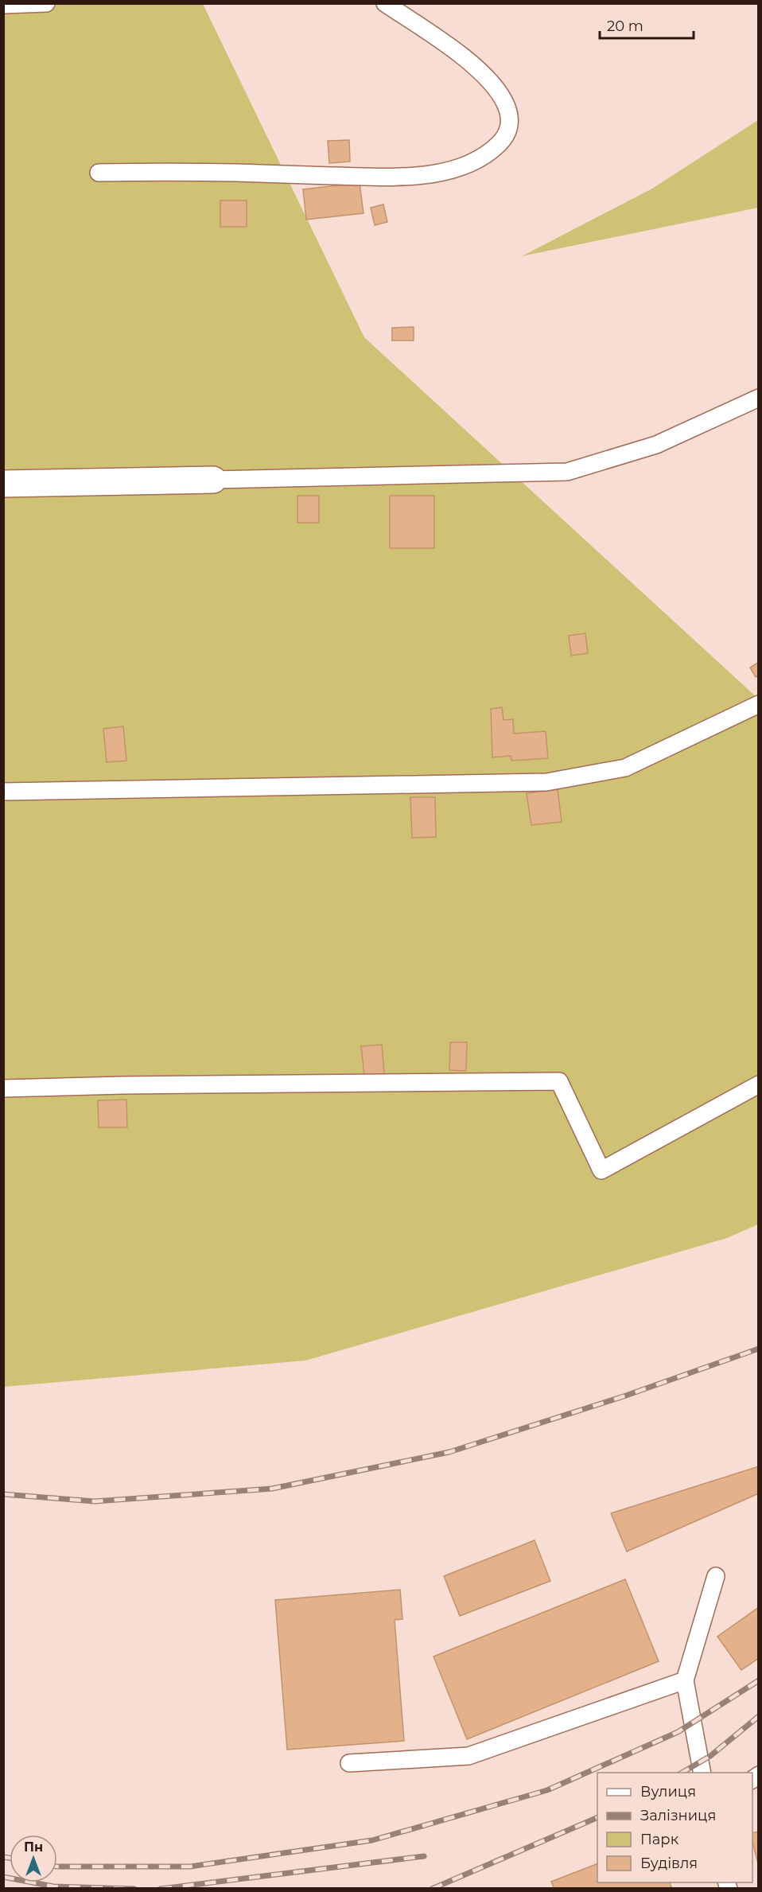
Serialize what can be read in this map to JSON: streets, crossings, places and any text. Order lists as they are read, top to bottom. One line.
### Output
{"legend":["Вулиця","Залізниця","Парк","Будівля"],"scale_bar":"20 m","north":"top"}
